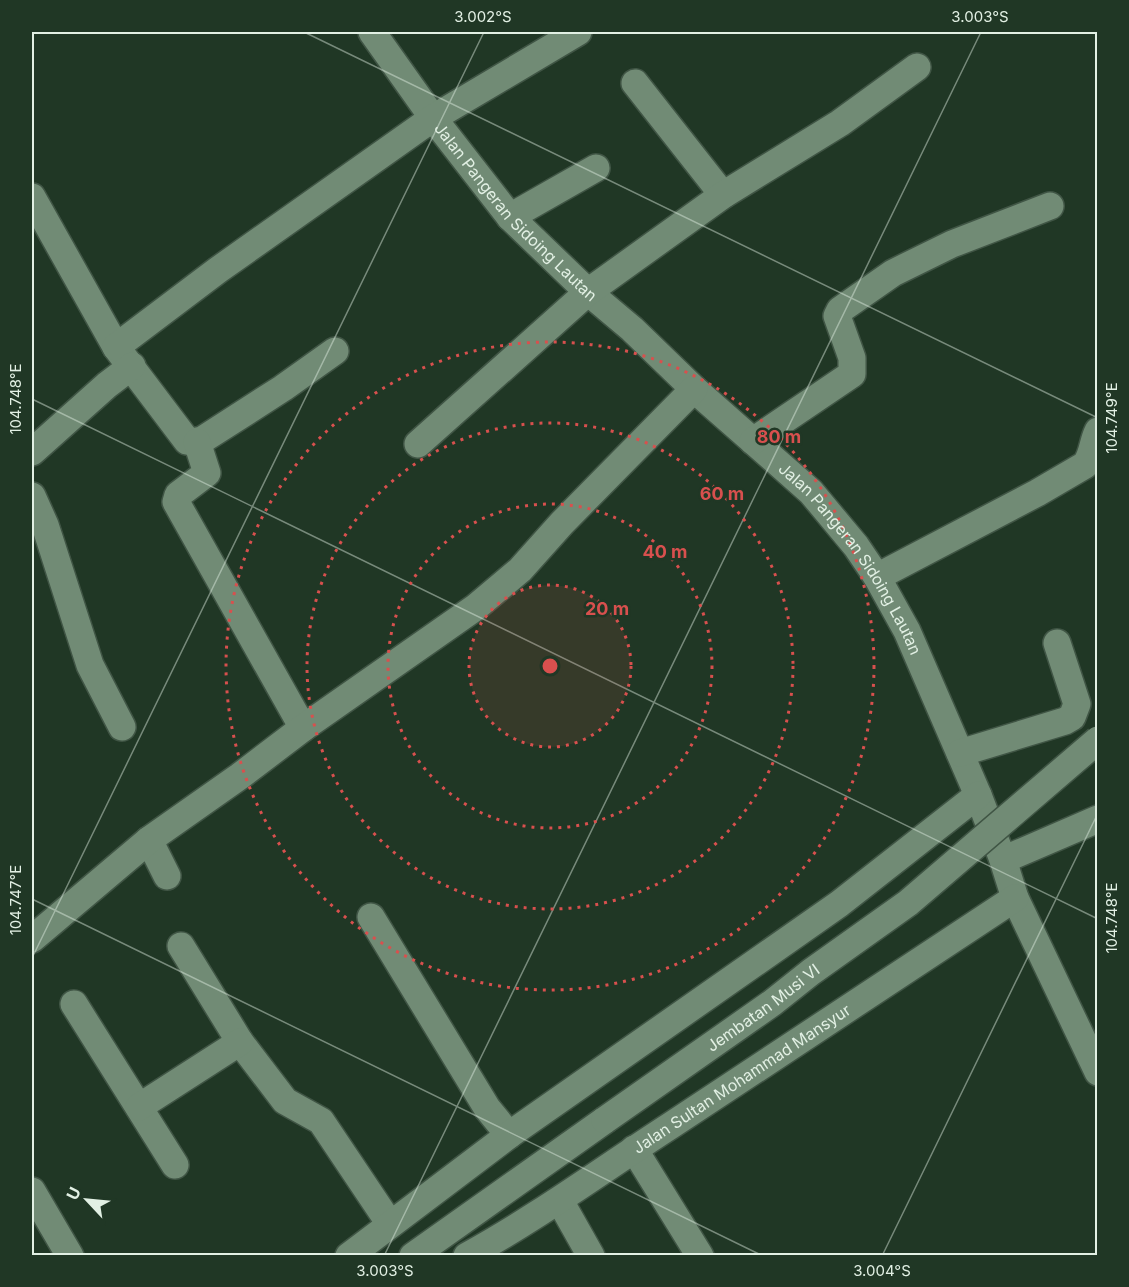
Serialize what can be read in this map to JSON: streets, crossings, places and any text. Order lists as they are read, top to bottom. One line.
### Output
{"streets":{"street":["Jalan Pangeran Sidoing Lautan","Jembatan Musi VI","Jalan Sultan Mohammad Mansyur"]},"crossings":[["Jalan Pangeran Sidoing Lautan","Jalan Sultan Mohammad Mansyur"]],"north":"top left","coordinates":["3.002°S","3.003°S","104.748°E","104.749°E","104.747°E","3.004°S"],"rings":["80 m","60 m","40 m","20 m"]}
